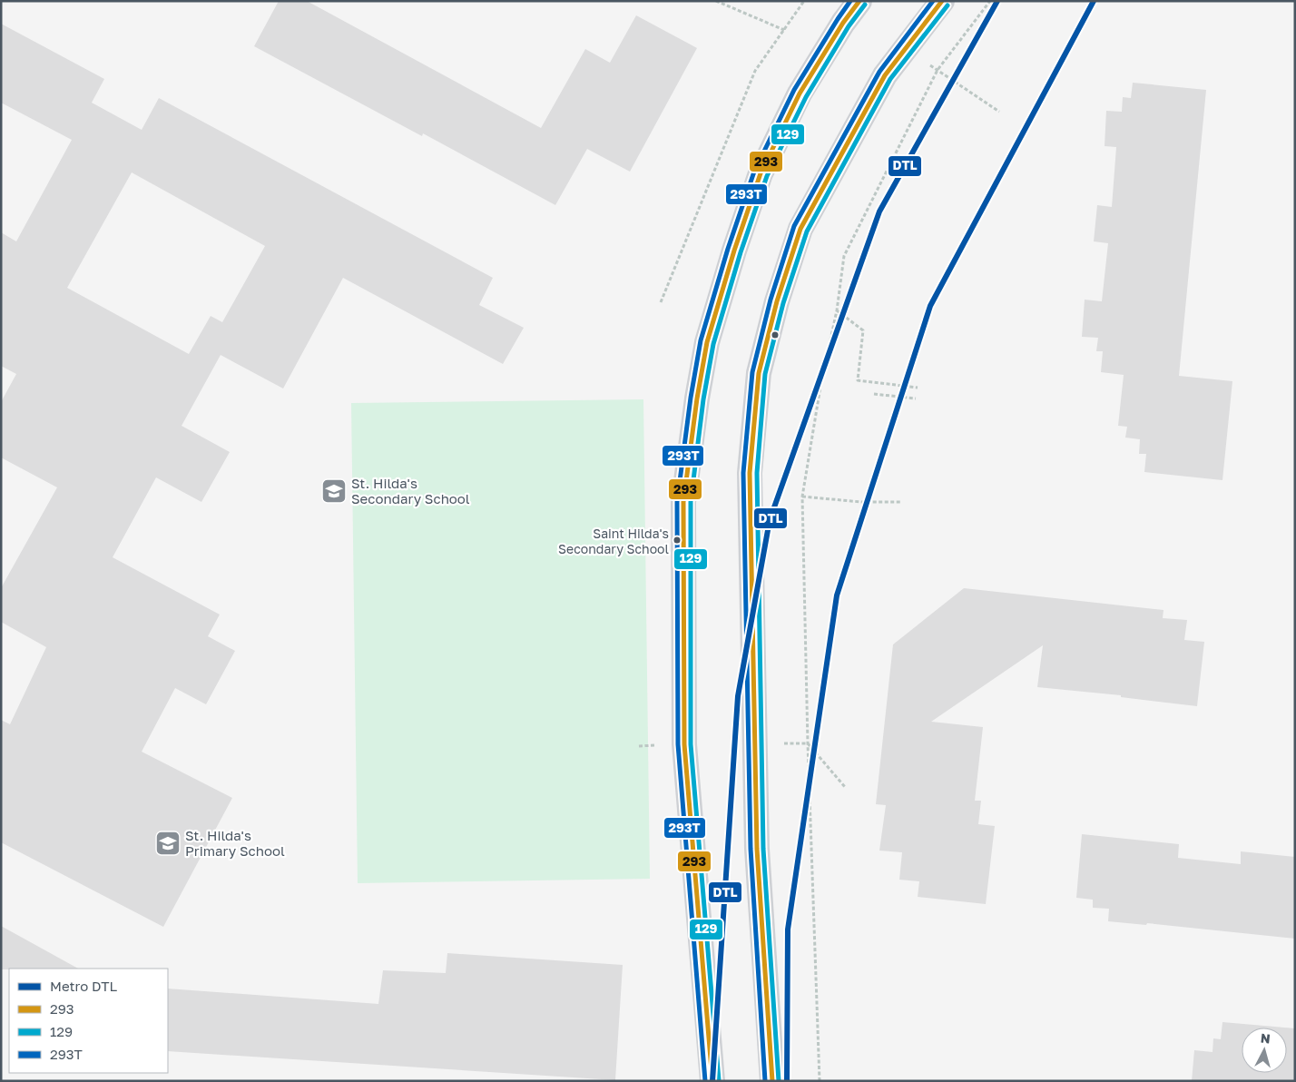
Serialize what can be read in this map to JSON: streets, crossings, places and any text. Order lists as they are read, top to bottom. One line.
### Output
{"places":{"school or university":["St. Hilda's Secondary School","St. Hilda's Primary School"],"other":["Saint Hilda's Secondary School"]},"lines":["metro line DTL","transit line 293","transit line 293T","transit line 129"],"legend":["Metro DTL","293","129","293T"],"north":"top"}
